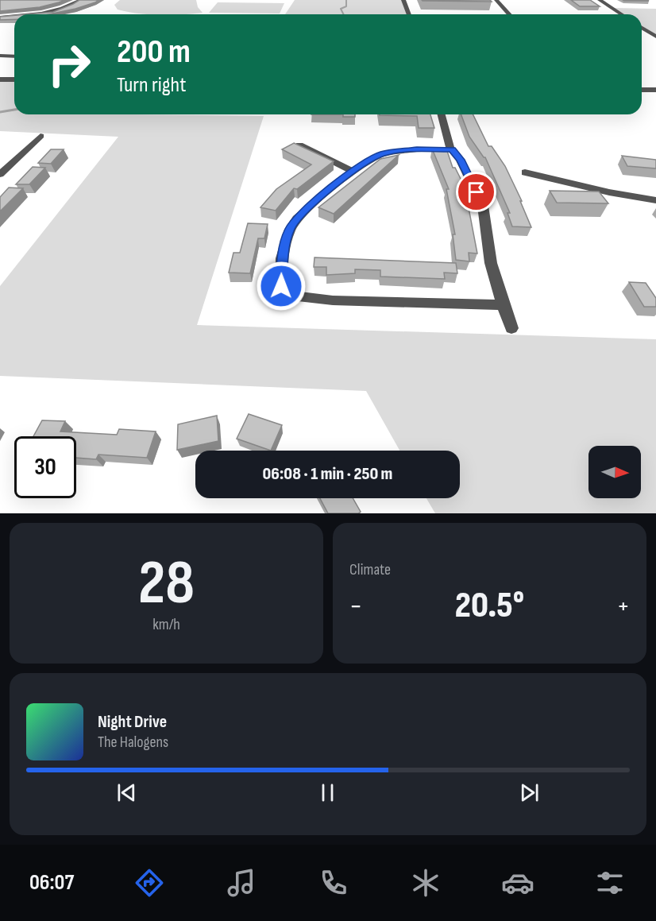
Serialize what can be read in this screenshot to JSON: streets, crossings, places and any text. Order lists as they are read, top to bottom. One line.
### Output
{"north":"right","page":{"turn":["200 m","Turn right"],"limit":"30","trip":"06:08 · 1 min · 250 m","tile":[["28","km/h"],"Climate"],"heat":["−","20.5°","+"],"song":["Night Drive","The Halogens"],"tabs":"06:07"}}
